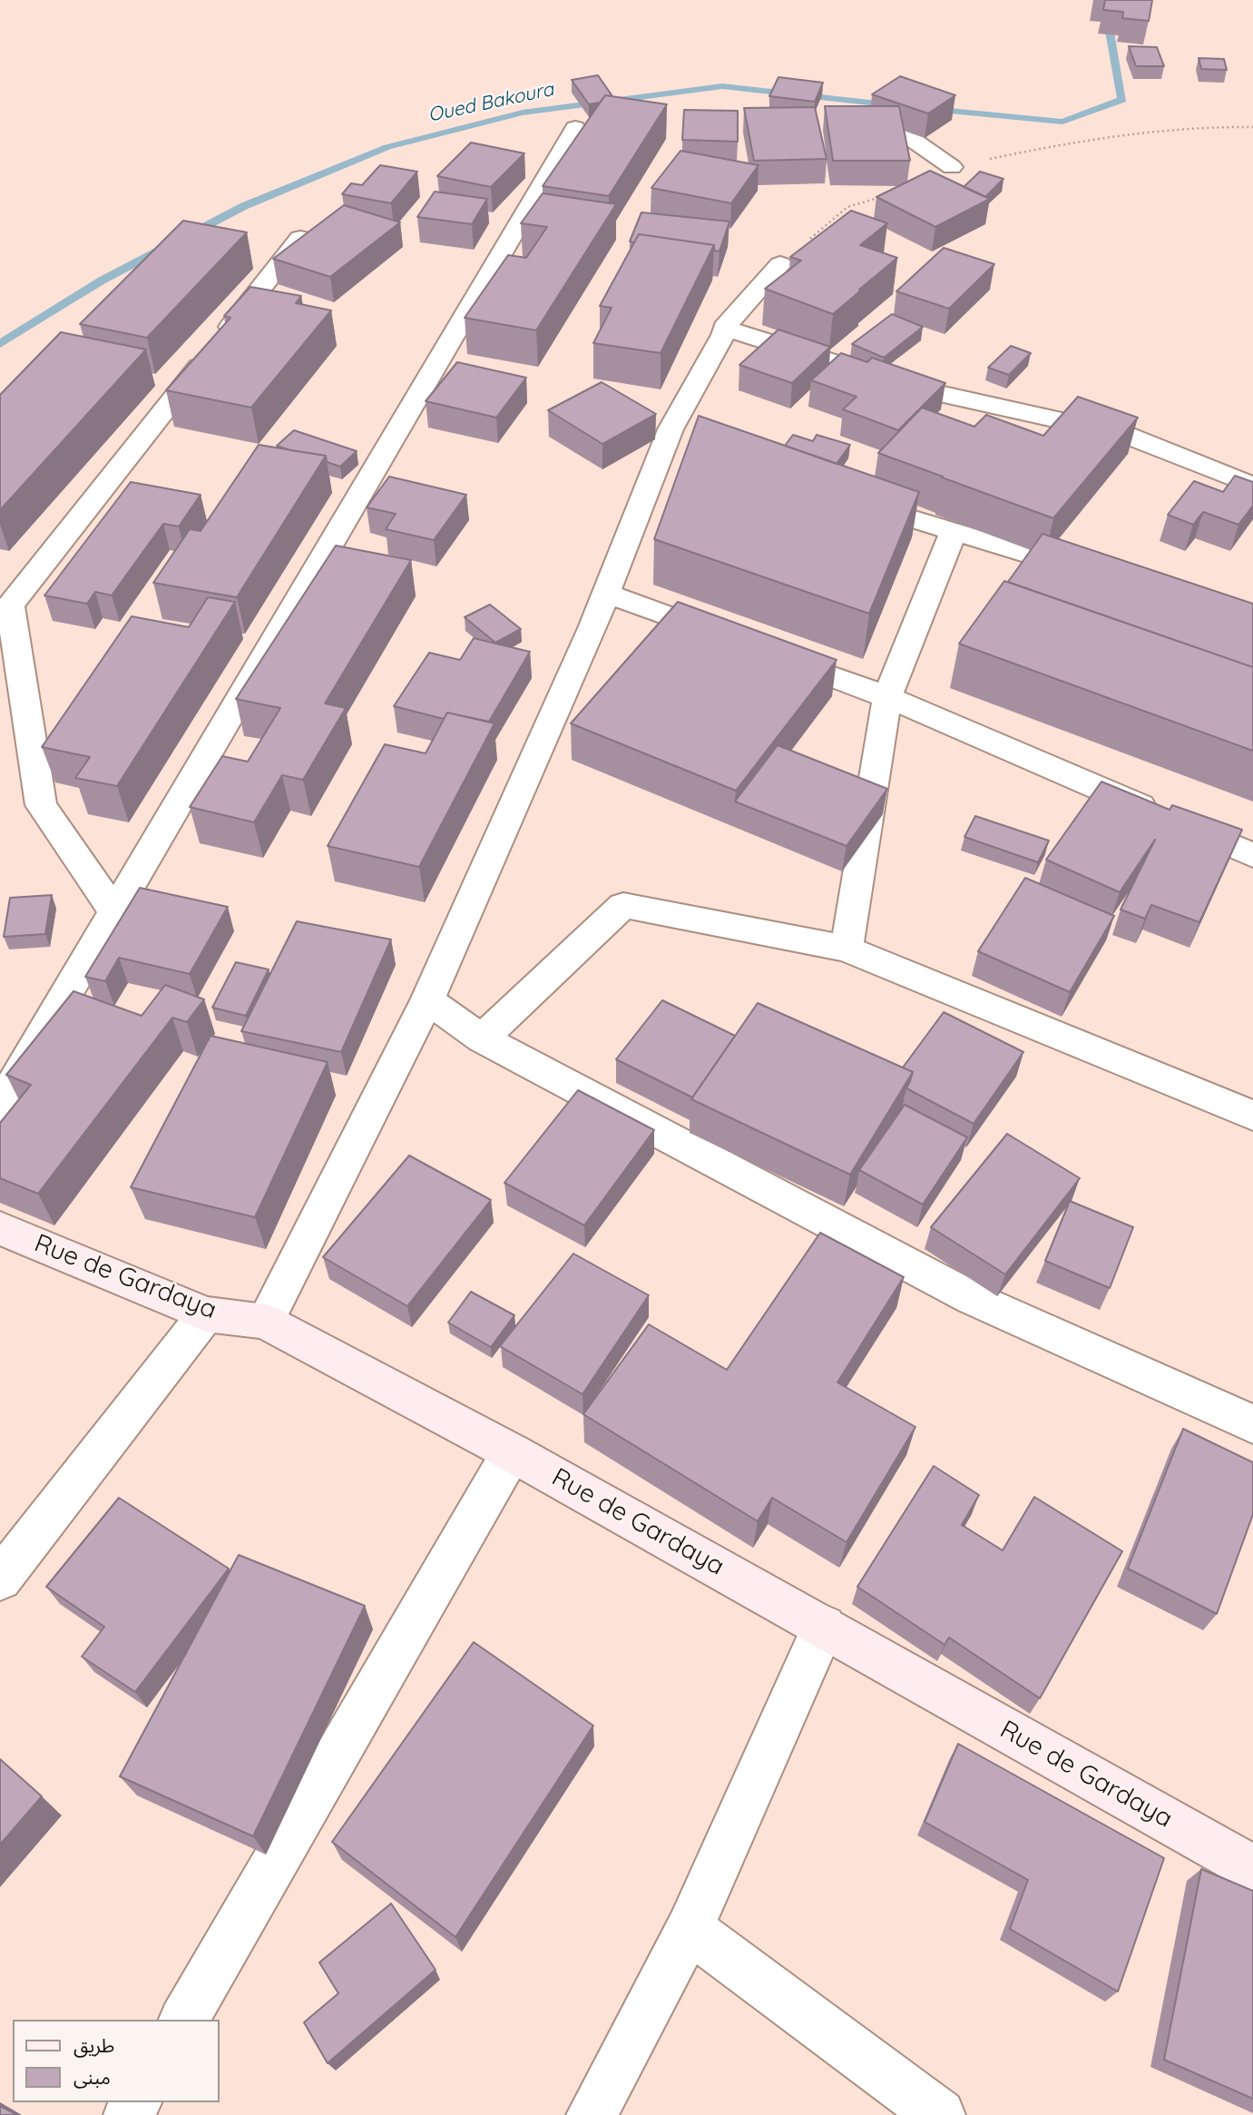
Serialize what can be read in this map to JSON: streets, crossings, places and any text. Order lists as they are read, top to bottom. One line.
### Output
{"streets":{"street":["Rue de Gardaya"]},"water":["Oued Bakoura"],"legend":["طريق","مبنى"]}
